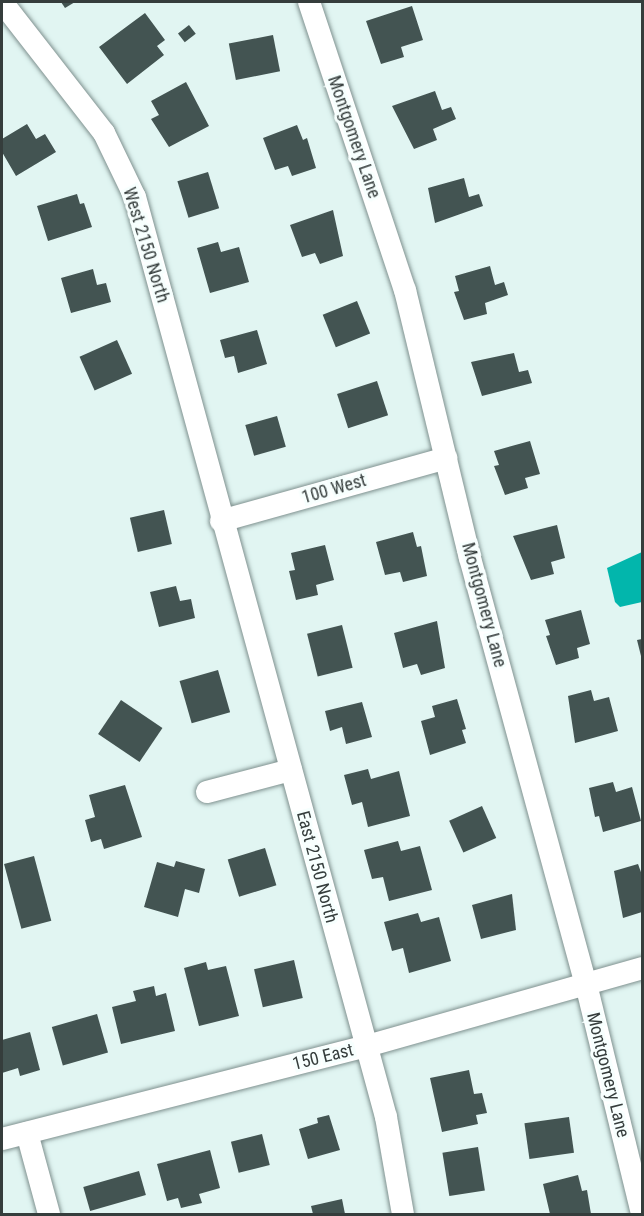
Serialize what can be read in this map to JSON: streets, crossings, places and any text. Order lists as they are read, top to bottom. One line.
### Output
{"streets":{"street":["Montgomery Lane","West 2150 North","100 West","East 2150 North","150 East"]},"crossings":[["Montgomery Lane","100 West"],["Montgomery Lane","150 East"],["West 2150 North","100 West"],["West 2150 North","East 2150 North"],["100 West","East 2150 North"],["East 2150 North","150 East"]]}
